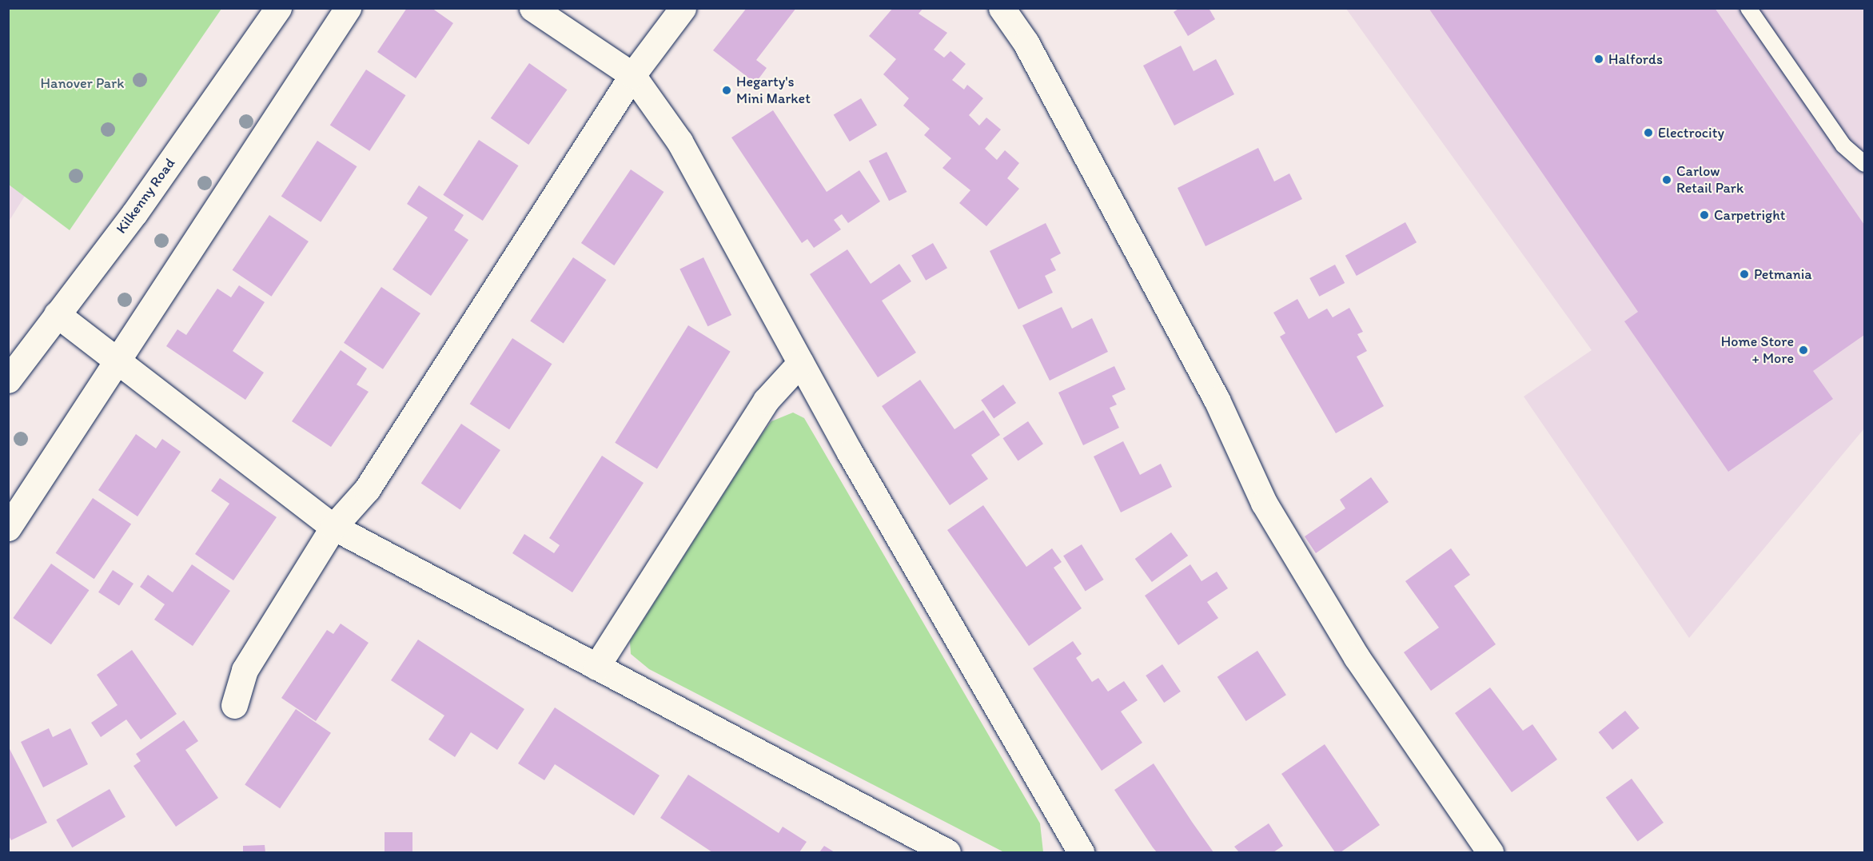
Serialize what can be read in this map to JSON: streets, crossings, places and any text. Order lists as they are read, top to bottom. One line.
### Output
{"streets":{"street":["Kilkenny Road"]},"parks":["Hanover Park"],"places":["Halfords","Hegarty's Mini Market","Electrocity","Carlow Retail Park","Carpetright","Petmania","Home Store + More"]}
